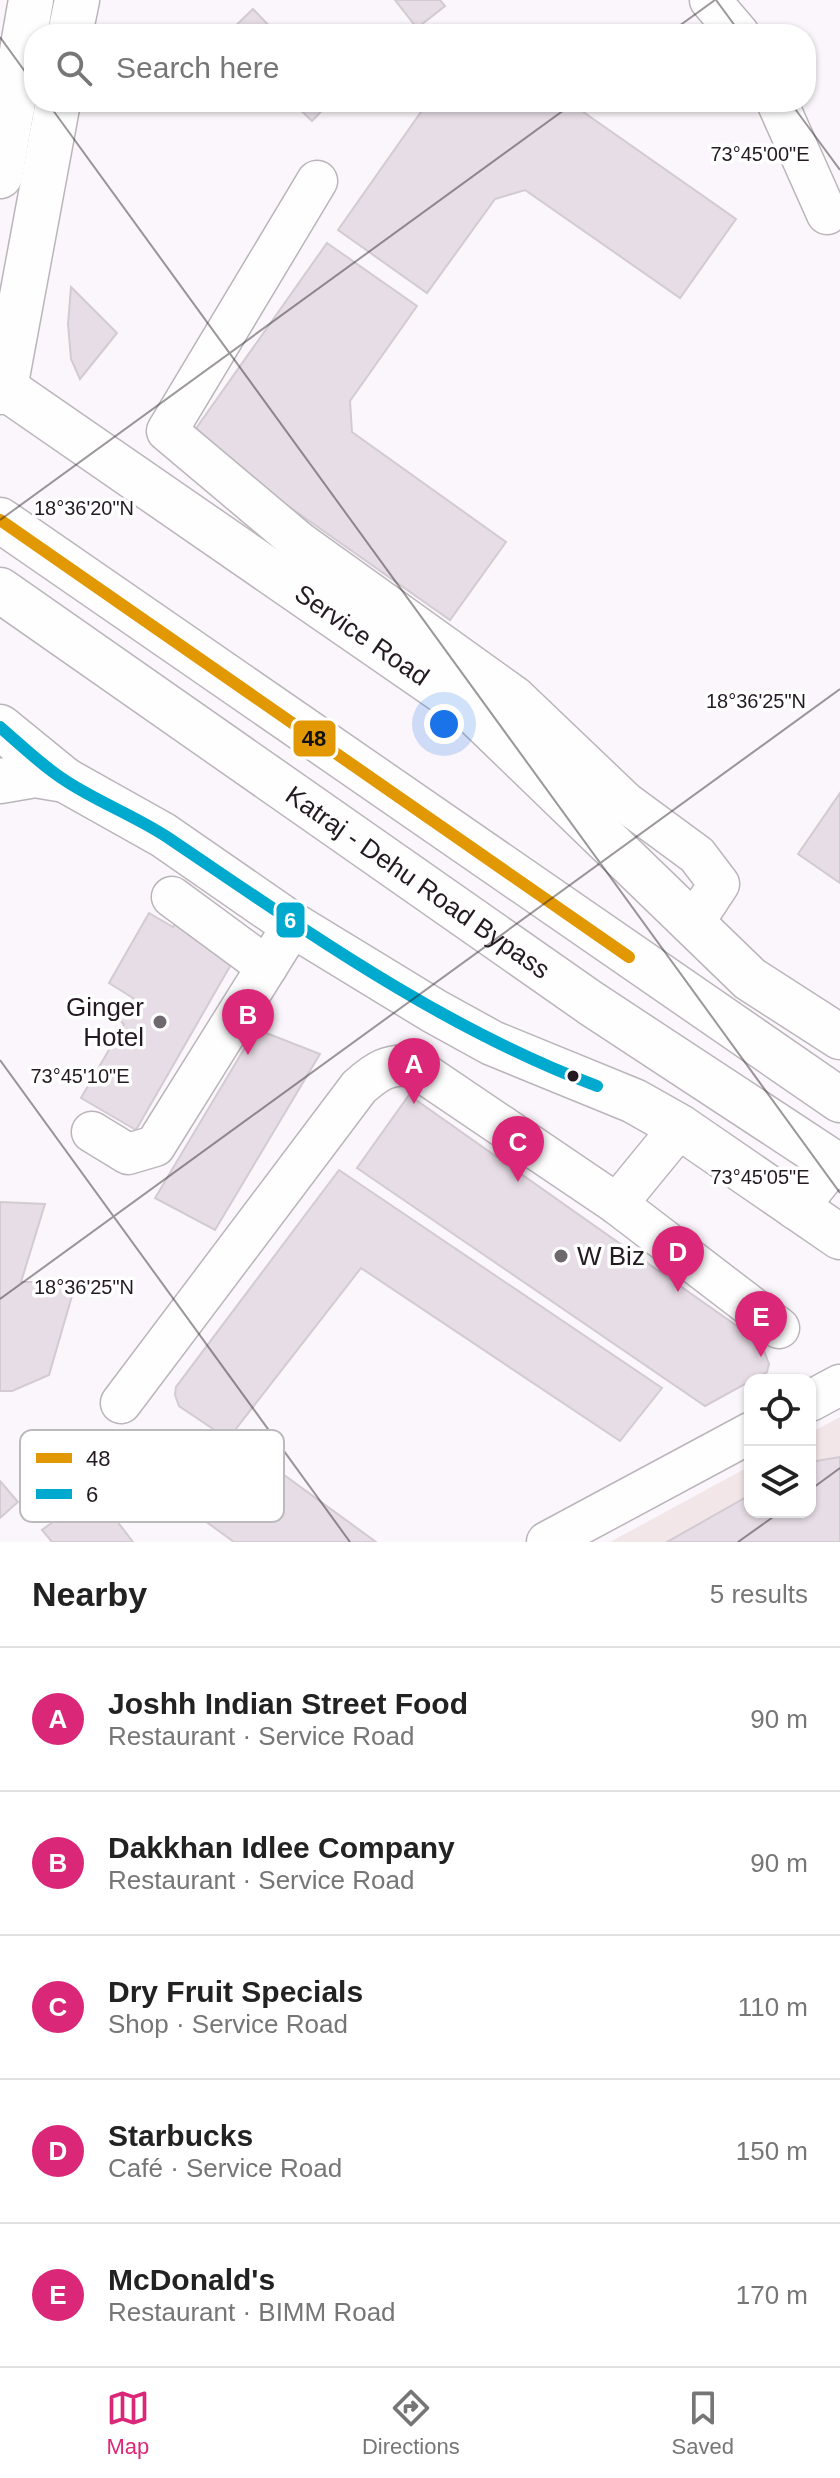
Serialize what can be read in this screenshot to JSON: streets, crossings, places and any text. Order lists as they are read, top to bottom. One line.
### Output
{"streets":{"main road":["Service Road","Katraj - Dehu Road Bypass"]},"places":["Ginger Hotel","W Biz"],"lines":["transit line 48","transit line 6"],"legend":["48","6"],"page":{"search":"Search here","pins":["B","A","C","D","E"],"heading":["Nearby","5 results"],"list":[{"mark":"A","name":"Joshh Indian Street Food","note":"Restaurant · Service Road","value":"90 m"},{"mark":"B","name":"Dakkhan Idlee Company","note":"Restaurant · Service Road","value":"90 m"},{"mark":"C","name":"Dry Fruit Specials","note":"Shop · Service Road","value":"110 m"},{"mark":"D","name":"Starbucks","note":"Café · Service Road","value":"150 m"},{"mark":"E","name":"McDonald's","note":"Restaurant · BIMM Road","value":"170 m"}],"nav":["Map","Directions","Saved"]},"coordinates":["73°45'00\"E","18°36'20\"N","18°36'25\"N","73°45'10\"E","73°45'05\"E"]}
